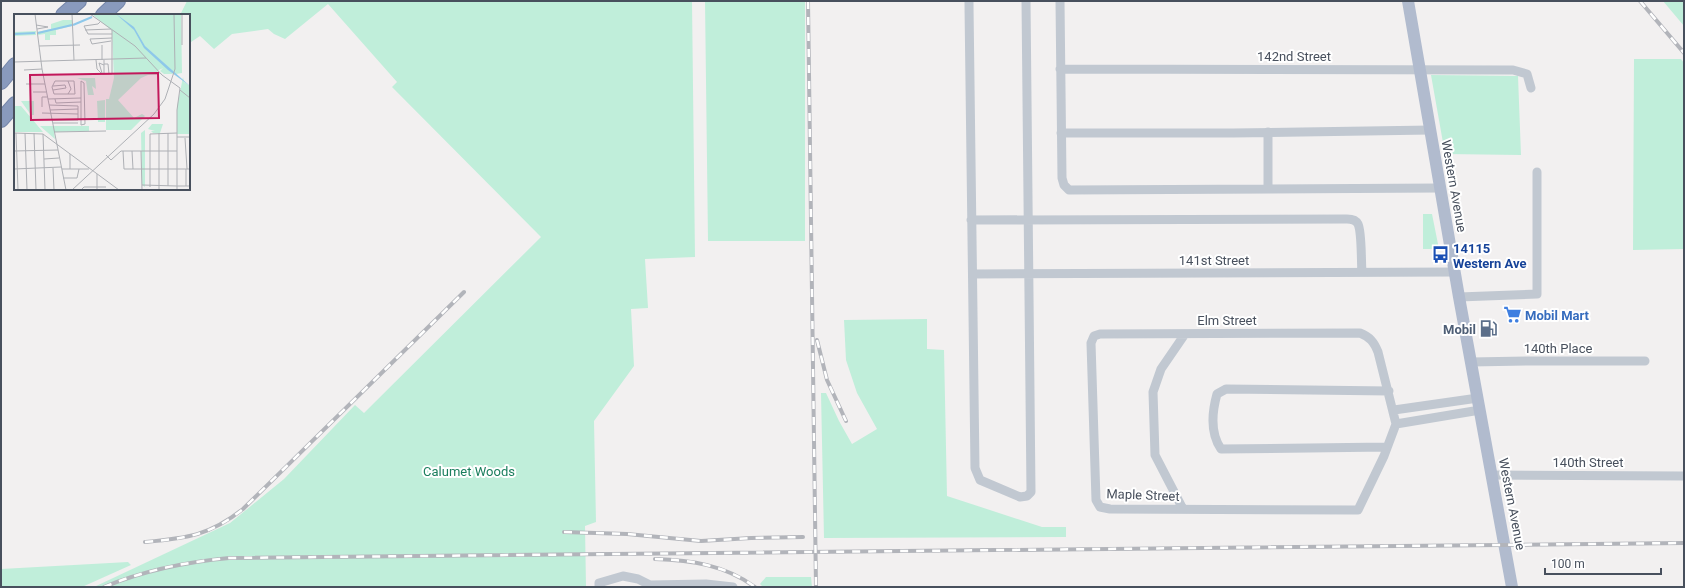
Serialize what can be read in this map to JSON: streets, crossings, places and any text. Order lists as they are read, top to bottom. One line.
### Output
{"streets":{"main road":["Western Avenue"],"street":["142nd Street","141st Street","Elm Street","140th Place","140th Street","Maple Street"]},"crossings":[["142nd Street","Western Avenue"],["Western Avenue","141st Street"],["Western Avenue","140th Place"],["Western Avenue","140th Street"],["Elm Street","Maple Street"]],"parks":["Calumet Woods"],"places":{"bus stop":["14115 Western Ave"],"supermarket":["Mobil Mart"],"fuel station":["Mobil"]},"scale_bar":"100 m"}
